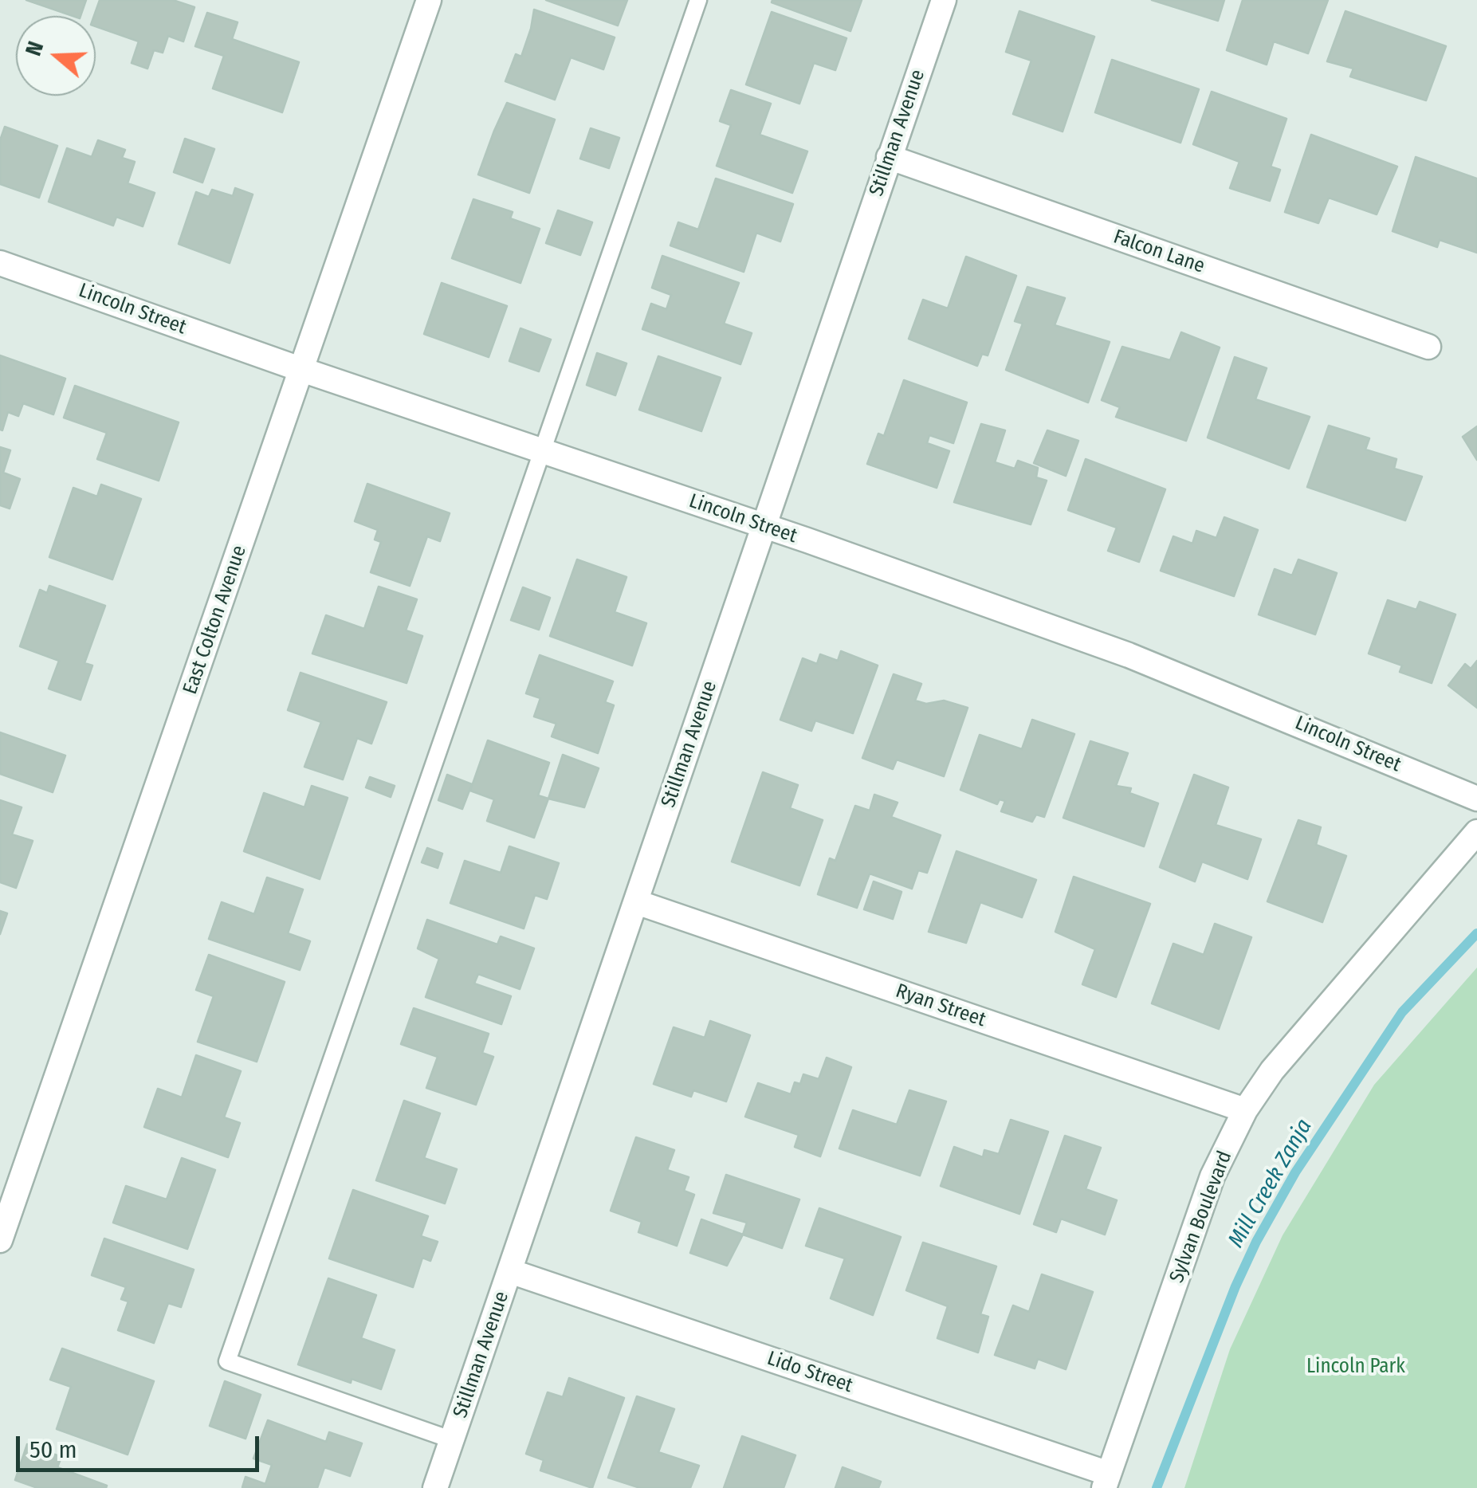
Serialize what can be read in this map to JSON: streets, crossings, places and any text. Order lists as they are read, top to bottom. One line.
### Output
{"streets":{"street":["Stillman Avenue","Falcon Lane","Lincoln Street","East Colton Avenue","Ryan Street","Sylvan Boulevard","Lido Street"]},"crossings":[["Stillman Avenue","Falcon Lane"],["Stillman Avenue","Lincoln Street"],["Stillman Avenue","Ryan Street"],["Stillman Avenue","Lido Street"],["Lincoln Street","East Colton Avenue"],["Ryan Street","Sylvan Boulevard"],["Sylvan Boulevard","Lido Street"]],"water":["Mill Creek Zanja"],"parks":["Lincoln Park"],"scale_bar":"50 m","north":"left"}
